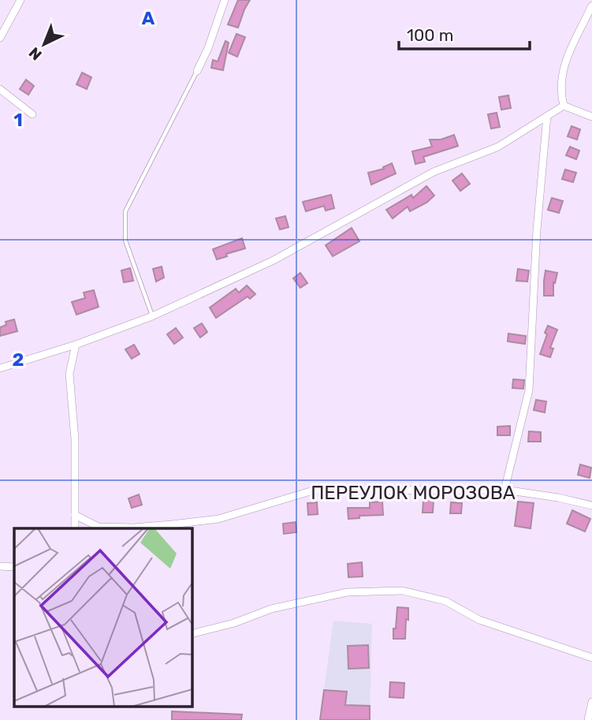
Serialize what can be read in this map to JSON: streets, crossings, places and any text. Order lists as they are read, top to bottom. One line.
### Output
{"streets":{"street":["ПЕРЕУЛОК МОРОЗОВА"]},"scale_bar":"100 m","north":"bottom left","grid":{"columns":["A"],"rows":["1","2"]}}
